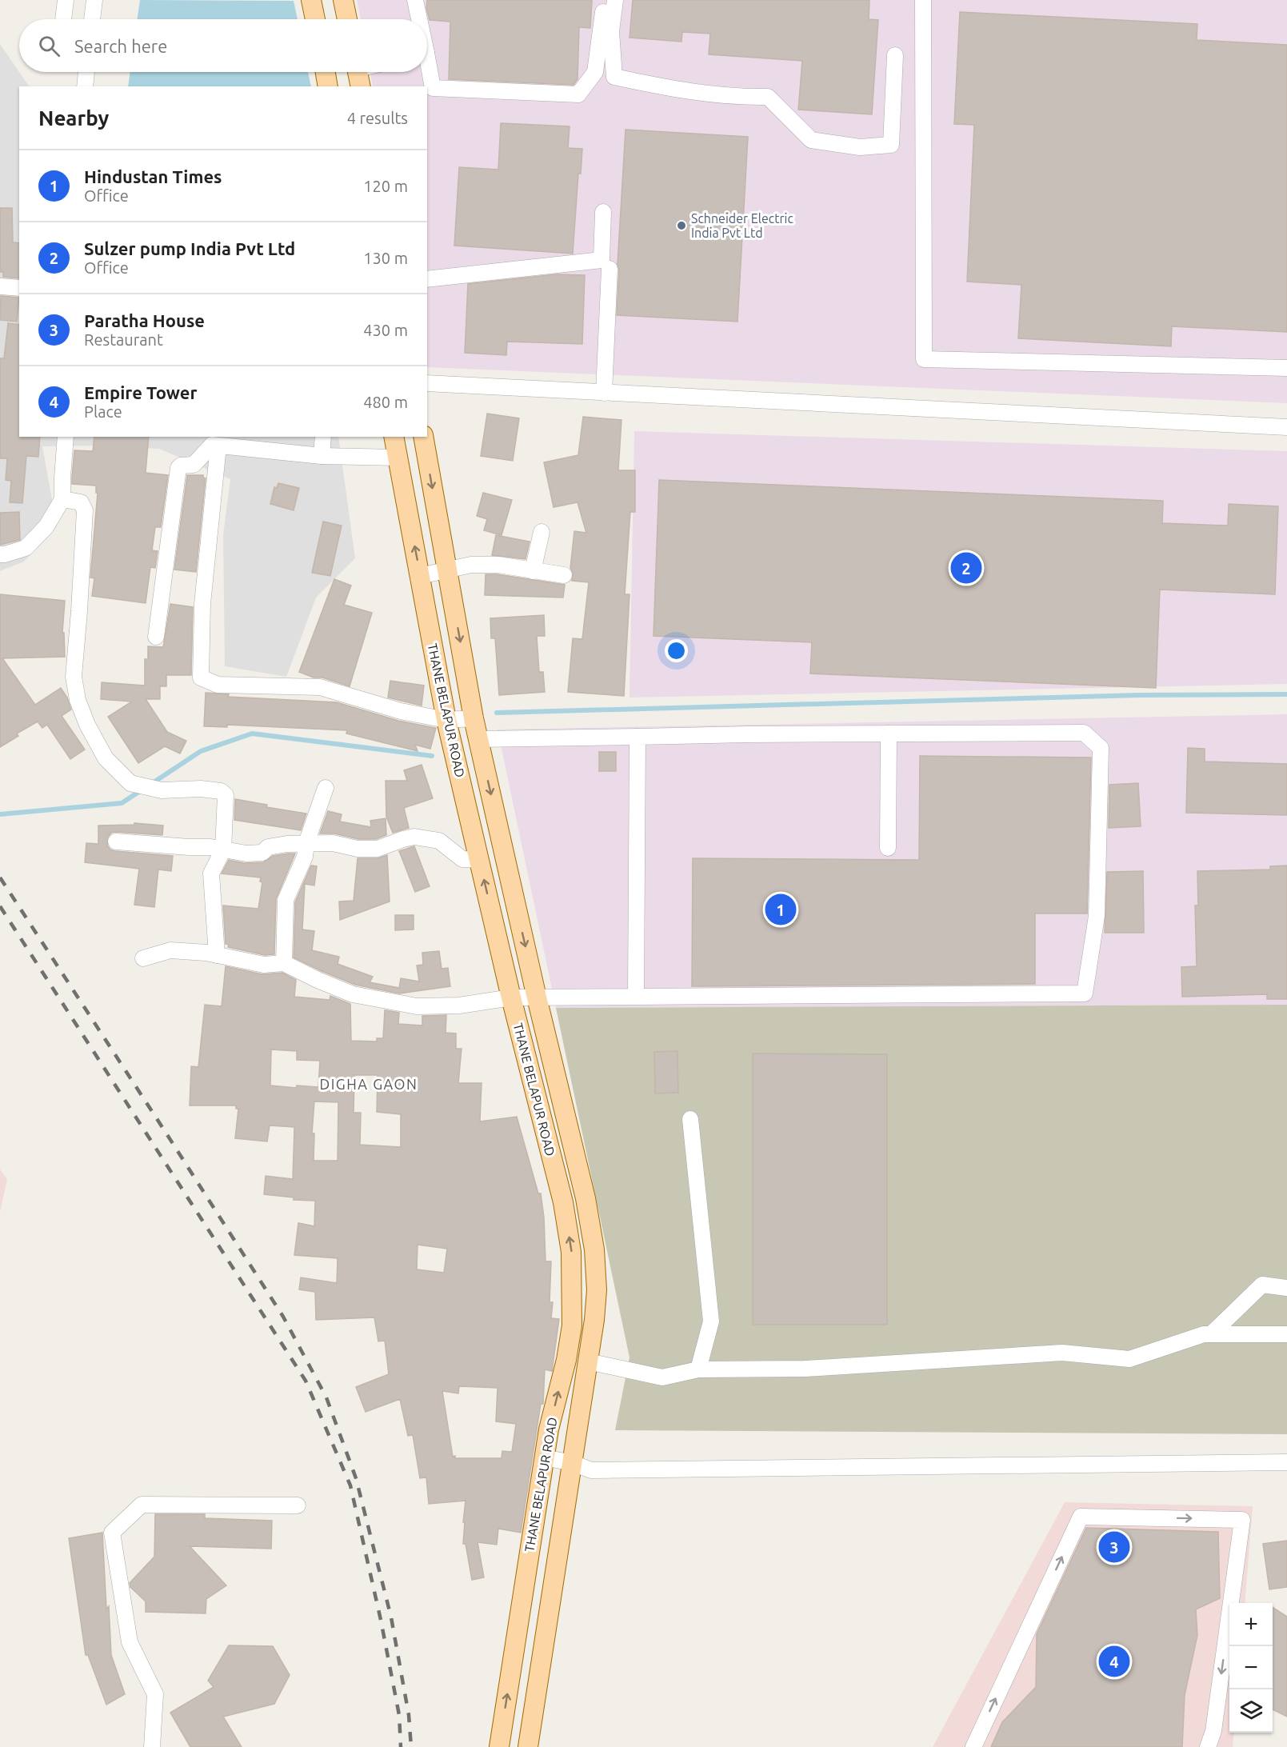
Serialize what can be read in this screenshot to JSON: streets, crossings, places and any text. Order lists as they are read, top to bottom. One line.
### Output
{"streets":{"main road":["THANE BELAPUR ROAD"]},"districts":["DIGHA GAON"],"places":["Schneider Electric India Pvt Ltd"],"page":{"search":"Search here","heading":["Nearby","4 results"],"list":[{"mark":"1","name":"Hindustan Times","note":"Office","value":"120 m"},{"mark":"2","name":"Sulzer pump India Pvt Ltd","note":"Office","value":"130 m"},{"mark":"3","name":"Paratha House","note":"Restaurant","value":"430 m"},{"mark":"4","name":"Empire Tower","note":"Place","value":"480 m"}],"pins":["2","1","3","4"],"map_buttons":["+","−"]}}
